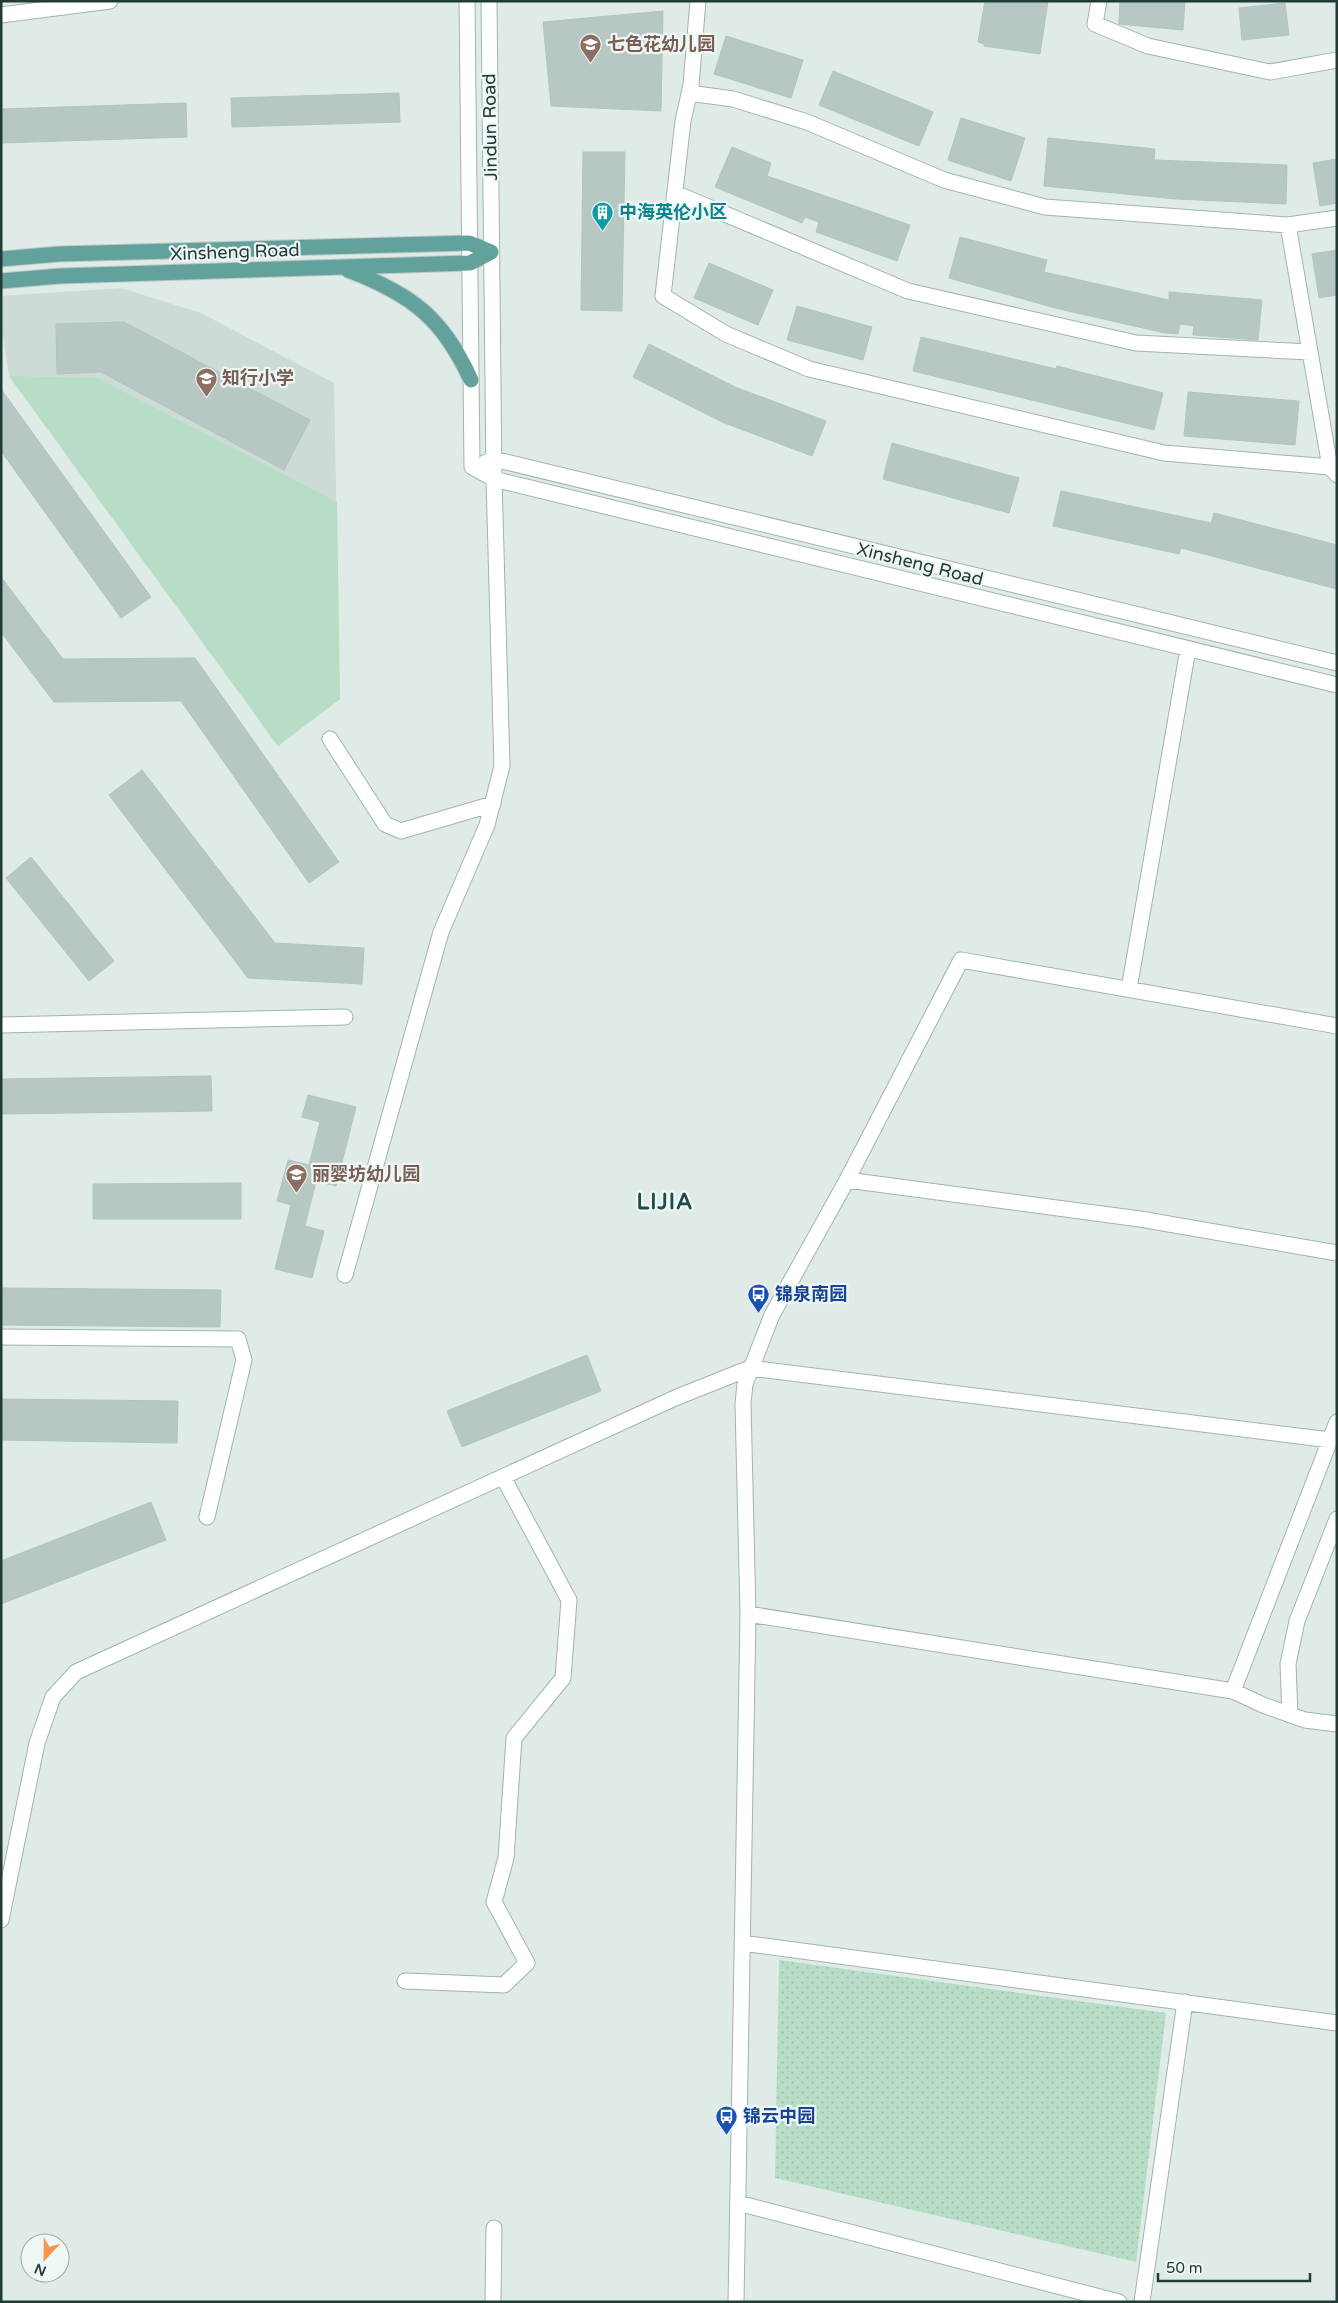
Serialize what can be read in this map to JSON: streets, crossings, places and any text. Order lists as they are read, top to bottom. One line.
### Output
{"streets":{"main road":["Xinsheng Road"],"street":["Jindun Road"]},"crossings":[["Jindun Road","Xinsheng Road"]],"districts":["LIJIA"],"places":{"school or university":["七色花幼儿园","知行小学","丽婴坊幼儿园"],"building":["中海英伦小区"],"bus stop":["锦泉南园","锦云中园"]},"scale_bar":"50 m","north":"bottom"}
